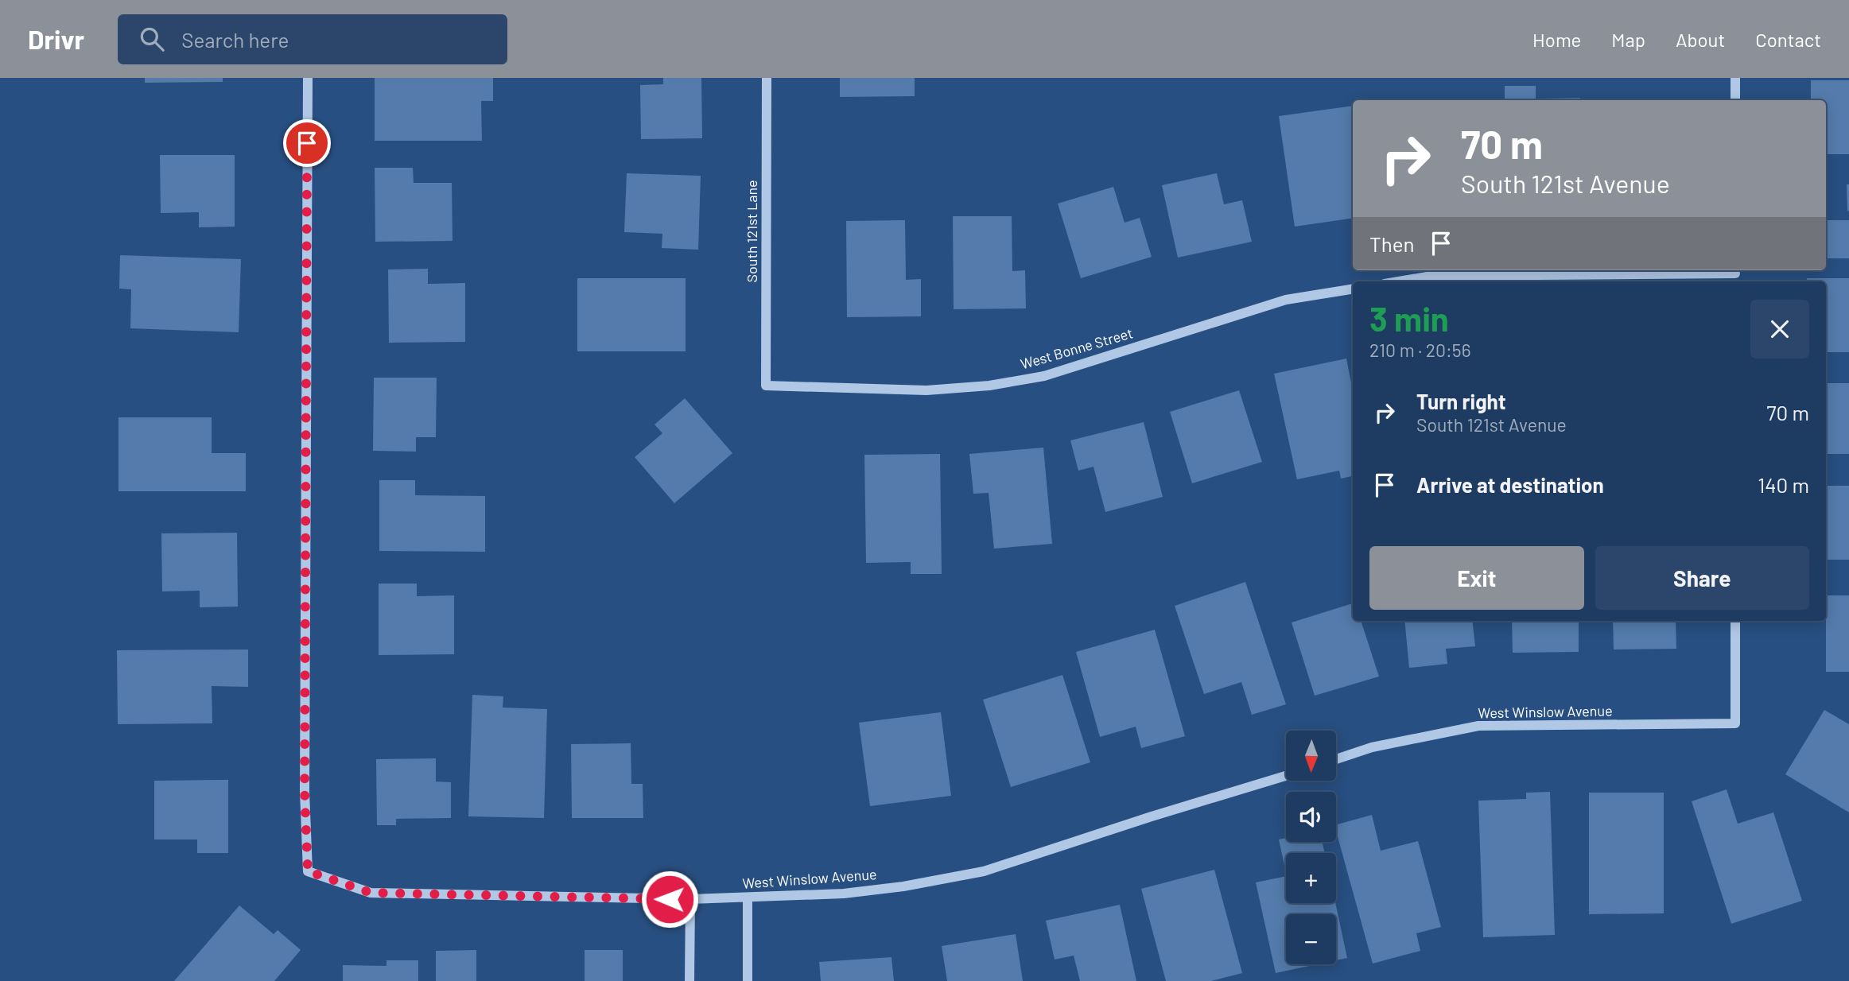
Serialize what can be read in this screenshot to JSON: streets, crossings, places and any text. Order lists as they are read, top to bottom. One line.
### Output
{"streets":{"street":["South 121st Lane","West Bonne Street","West Winslow Avenue"]},"crossings":[["South 121st Lane","West Bonne Street"]],"north":"bottom","page":{"header":"Drivr","search":"Search here","nav":["Home","Map","About","Contact"],"turn":["70 m","South 121st Avenue"],"then":"Then","heading":["3 min","210 m · 20:56"],"list":[{"name":"Turn right","note":"South 121st Avenue","value":"70 m"},{"name":"Arrive at destination","value":"140 m"}],"buttons":["Exit","Share"],"map_buttons":["+","−"]}}
